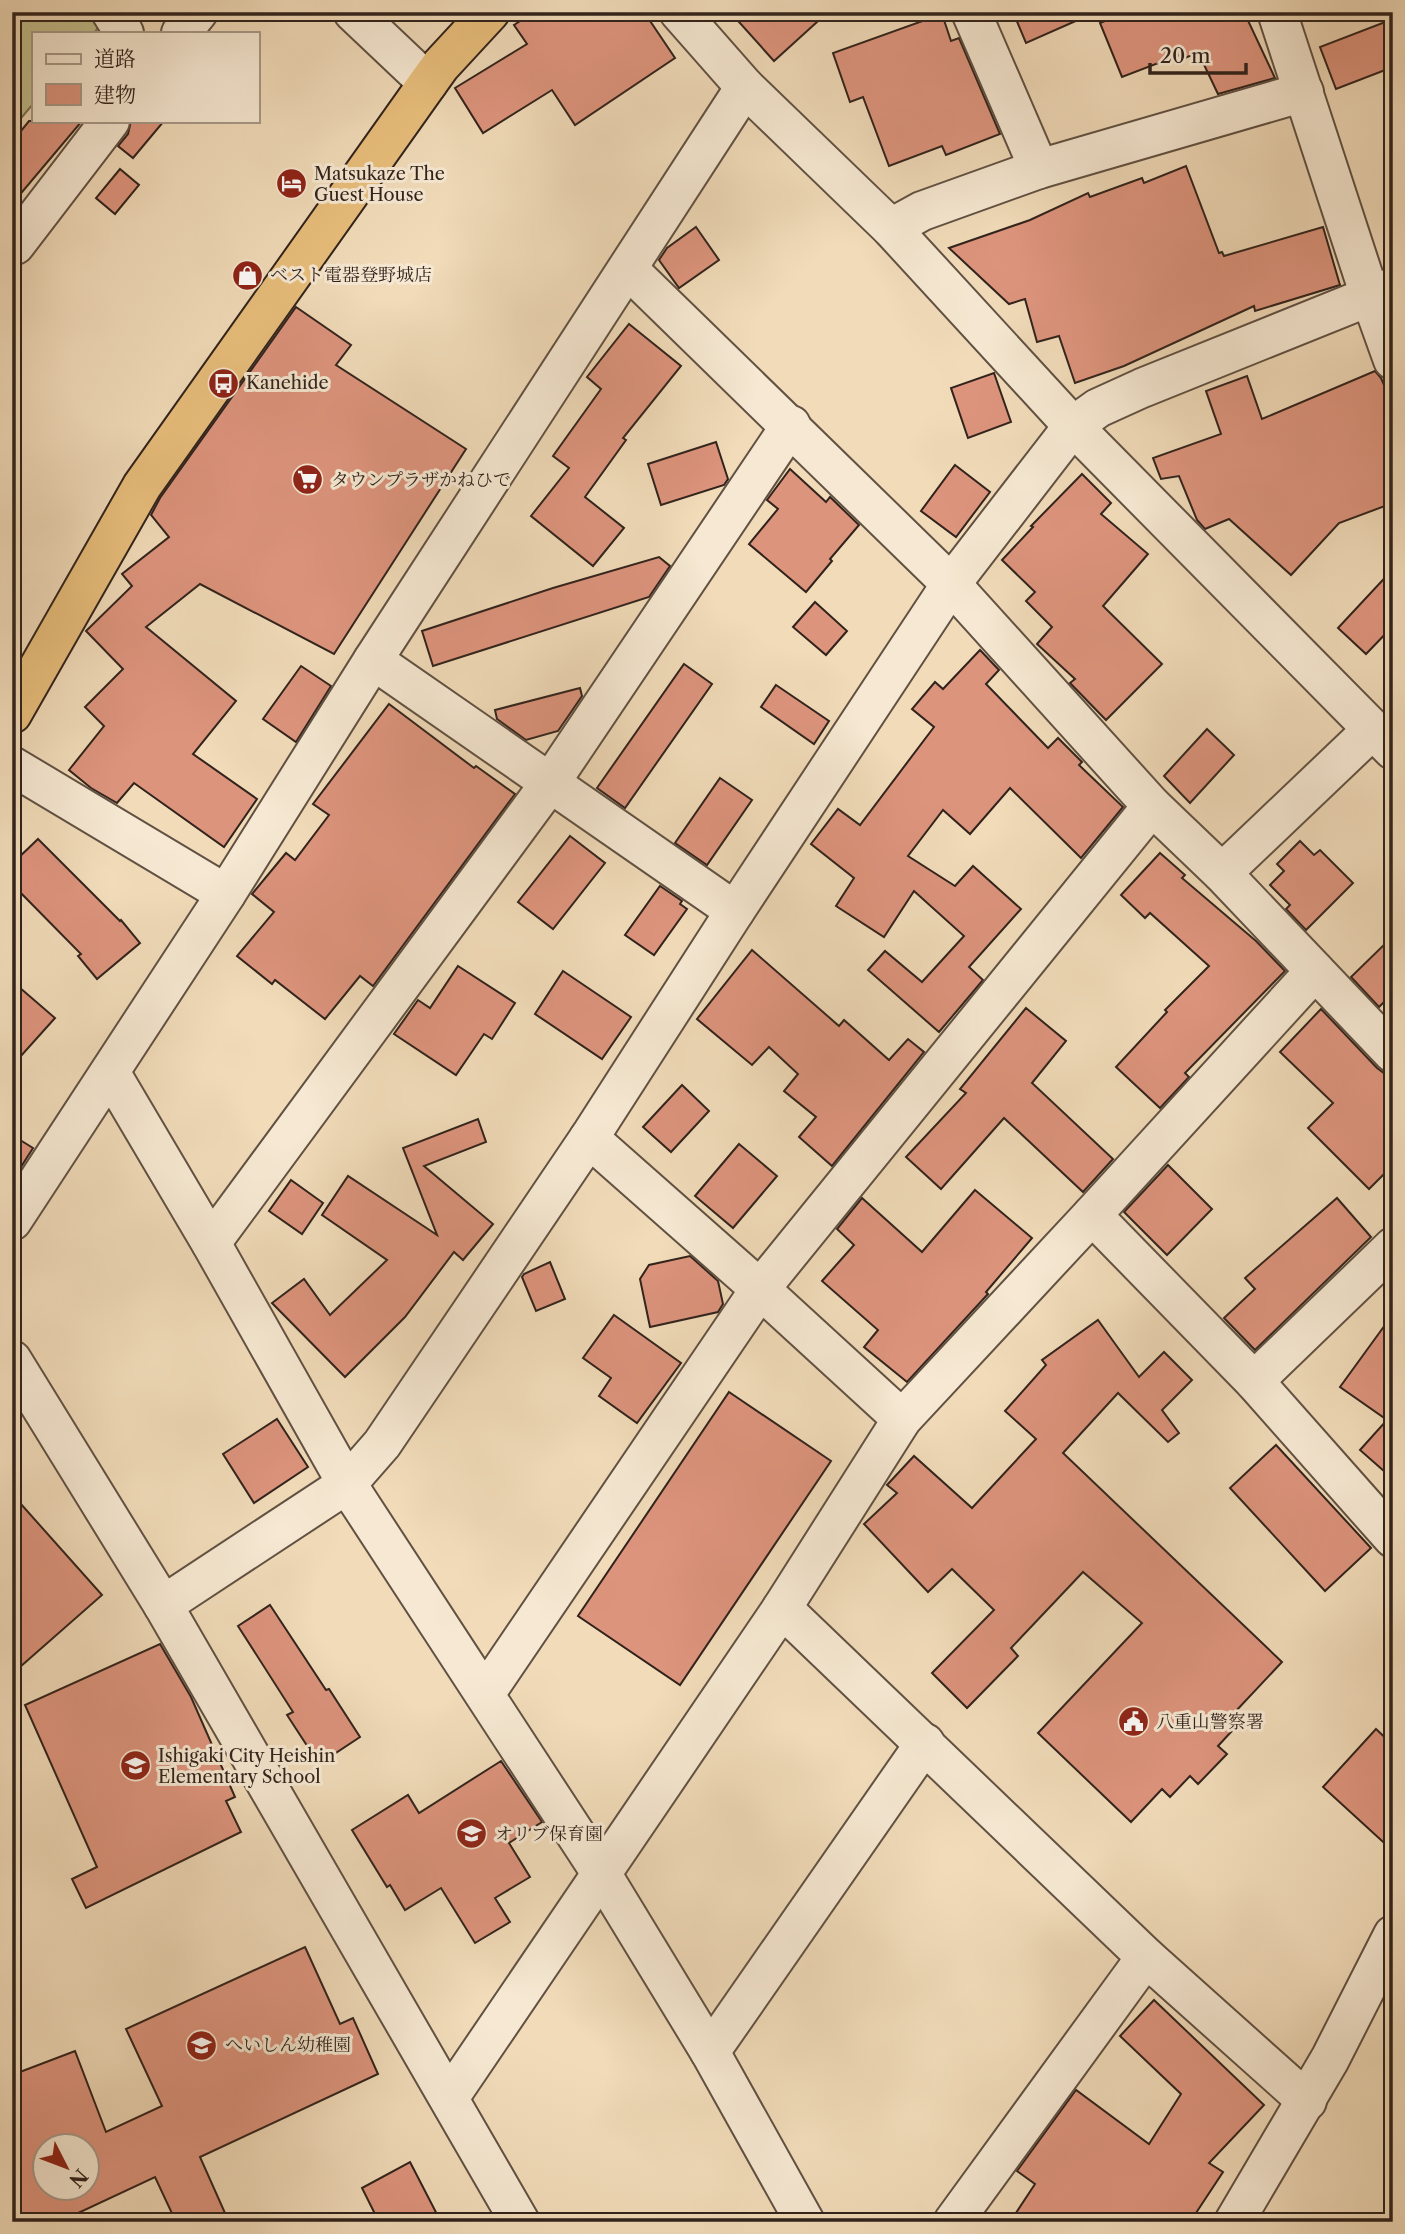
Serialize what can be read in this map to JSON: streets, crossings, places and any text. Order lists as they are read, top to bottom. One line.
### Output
{"places":{"hotel":["Matsukaze The Guest House"],"shop":["ベスト電器登野城店"],"bus stop":["Kanehide"],"supermarket":["タウンプラザかねひで"],"public building":["八重山警察署"],"school or university":["Ishigaki City Heishin Elementary School","オリブ保育園","へいしん幼稚園"]},"legend":["道路","建物"],"scale_bar":"20 m","north":"bottom right"}
